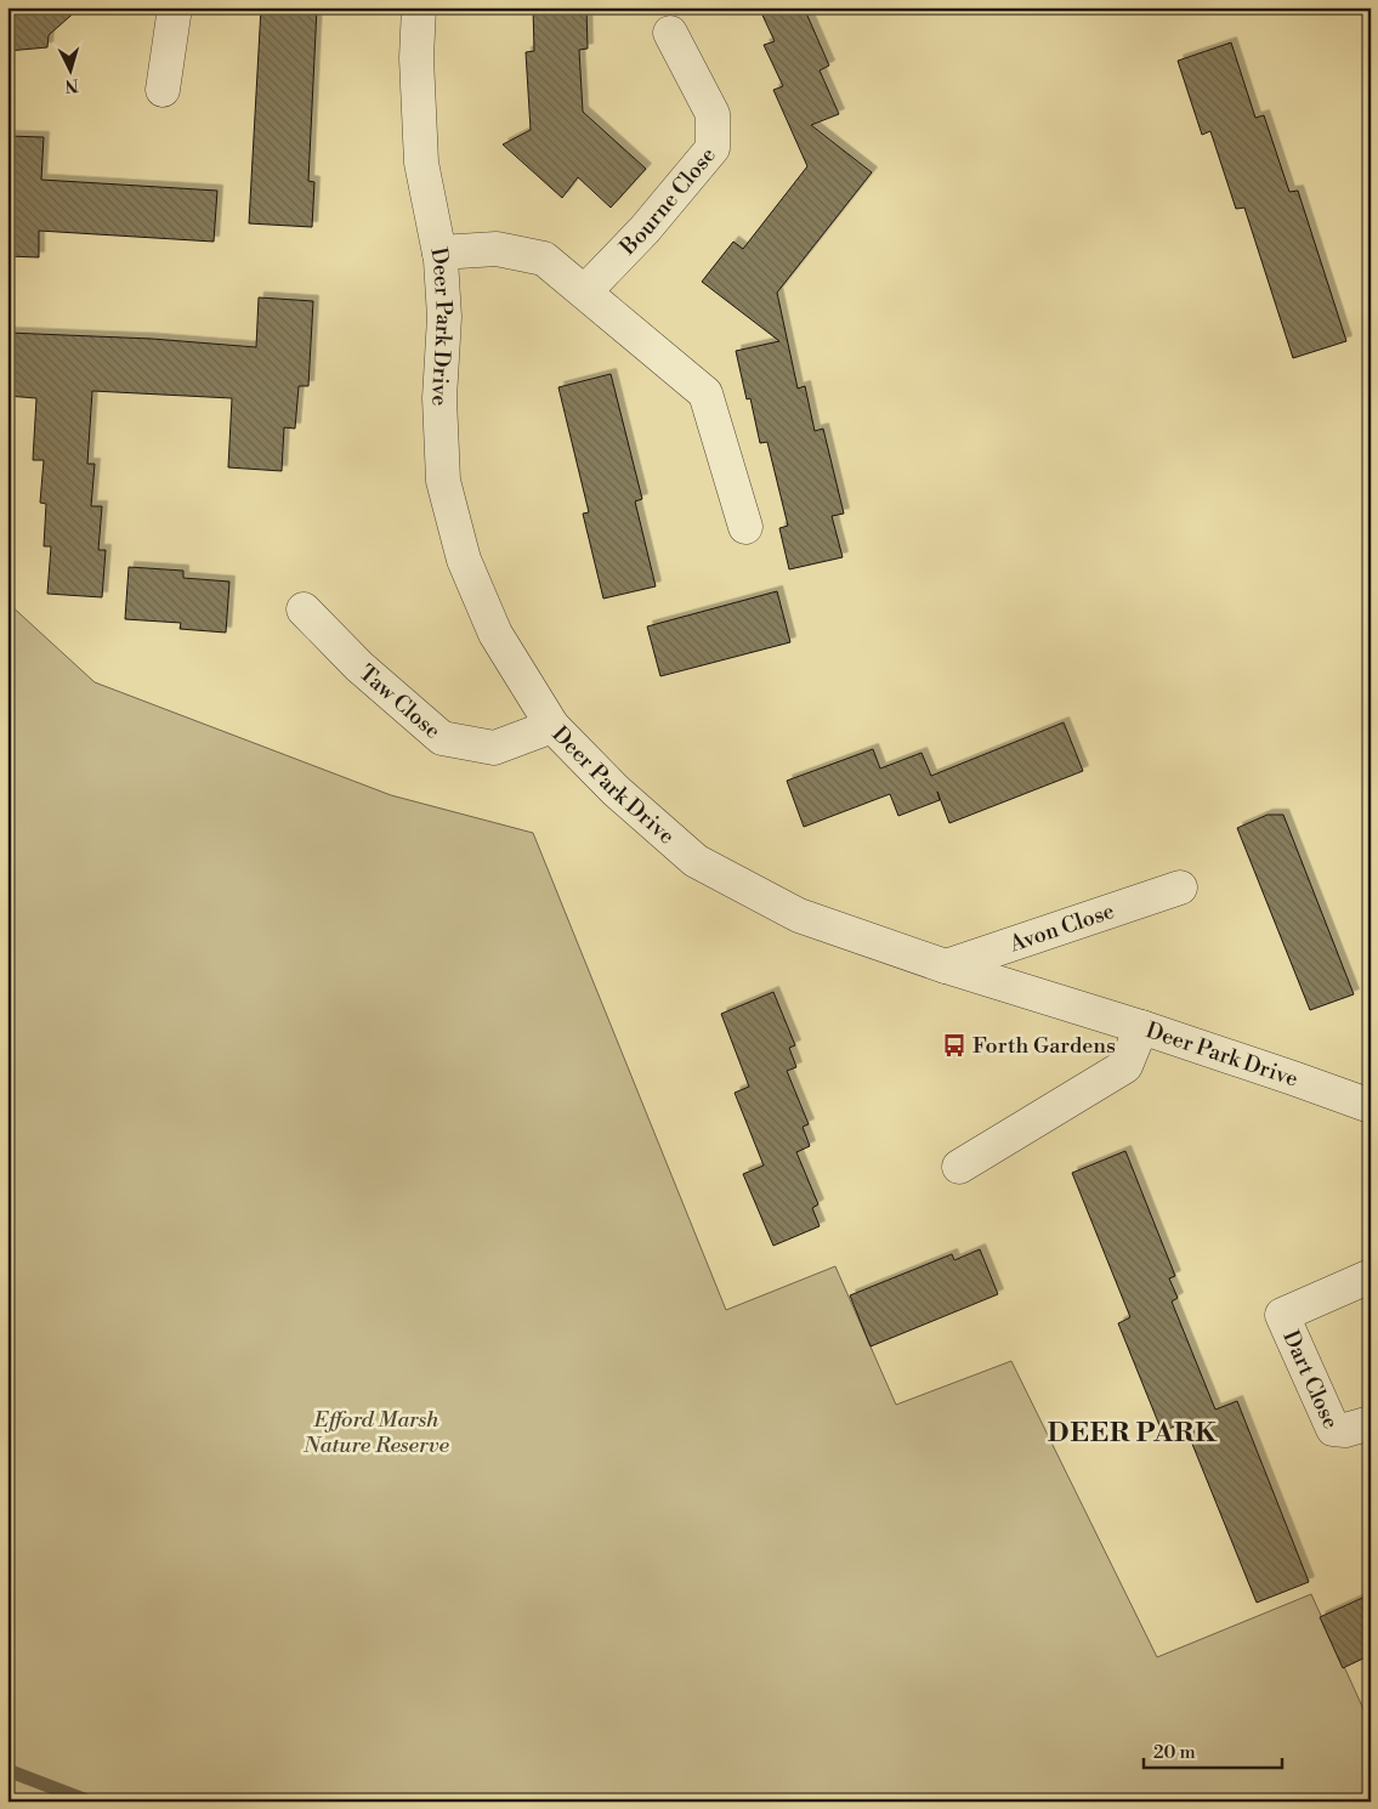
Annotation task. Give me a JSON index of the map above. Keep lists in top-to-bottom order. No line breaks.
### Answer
{"streets":{"street":["Bourne Close","Deer Park Drive","Taw Close","Avon Close","Dart Close"]},"crossings":[["Deer Park Drive","Taw Close"],["Deer Park Drive","Avon Close"]],"districts":["DEER PARK"],"parks":["Efford Marsh Nature Reserve"],"places":{"bus stop":["Forth Gardens"]},"scale_bar":"20 m","north":"bottom"}
